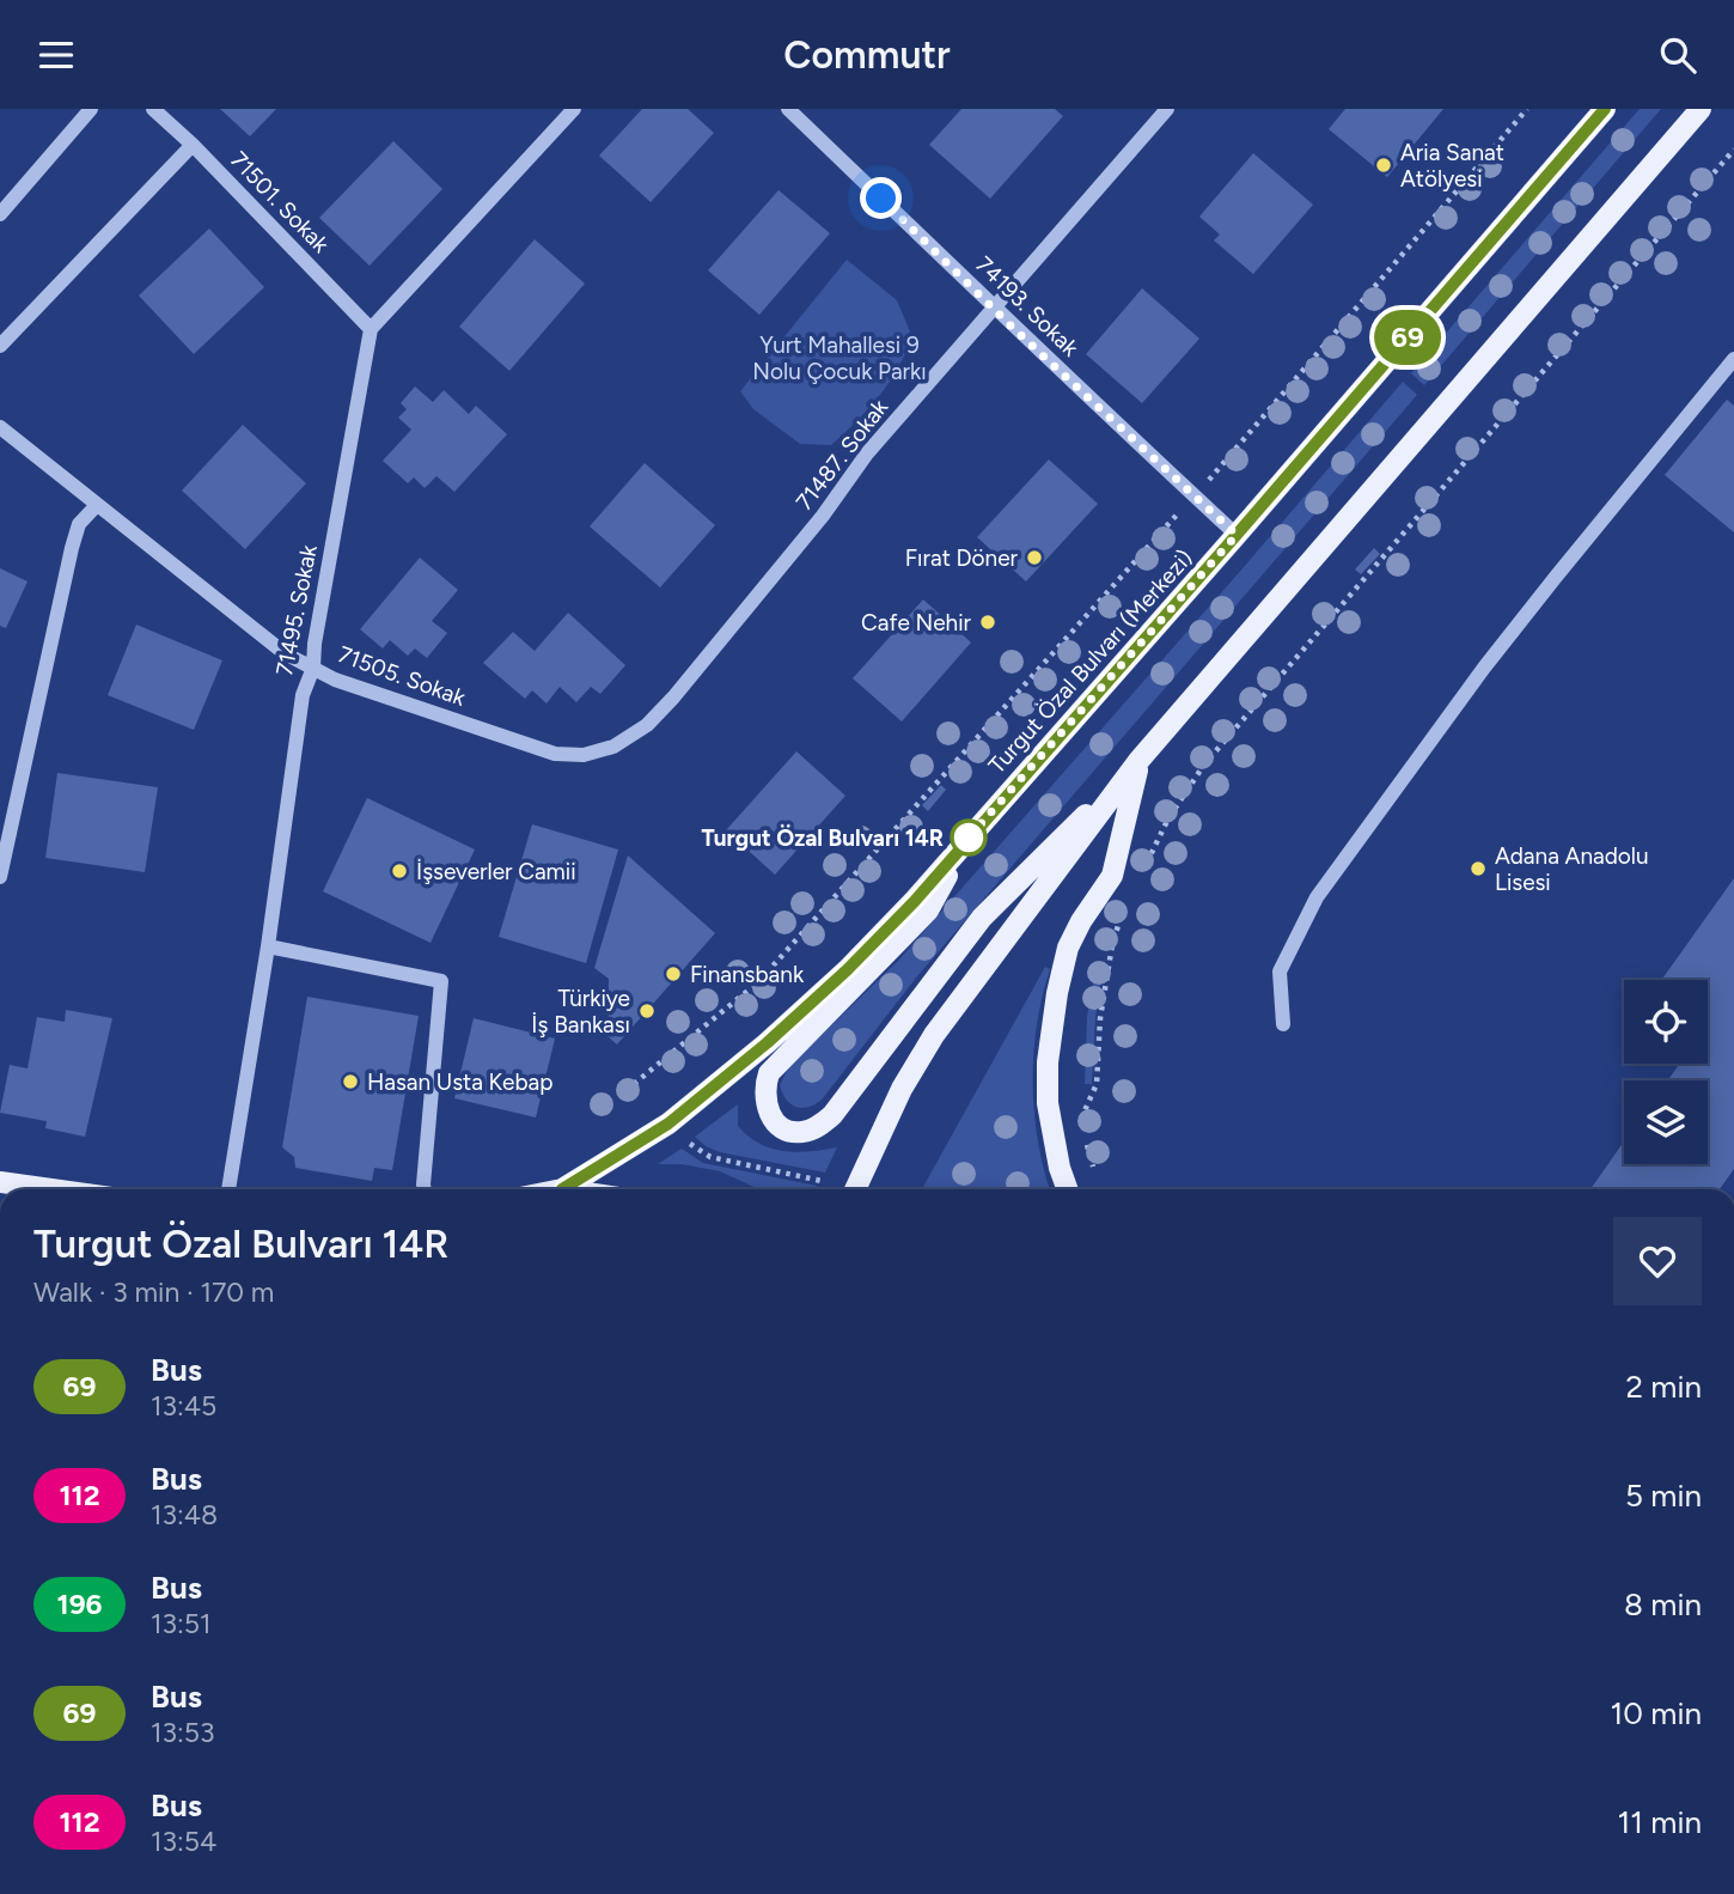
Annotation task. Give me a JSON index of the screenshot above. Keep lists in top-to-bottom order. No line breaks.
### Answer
{"streets":{"main road":["Turgut Özal Bulvarı (Merkezi)"],"street":["71501. Sokak","74193. Sokak","71487. Sokak","71495. Sokak","71505. Sokak"]},"crossings":[["71501. Sokak","71495. Sokak"],["74193. Sokak","71487. Sokak"],["74193. Sokak","Turgut Özal Bulvarı (Merkezi)"],["71487. Sokak","71505. Sokak"],["71495. Sokak","71505. Sokak"]],"parks":["Yurt Mahallesi 9 Nolu Çocuk Parkı"],"places":["Aria Sanat Atölyesi","Fırat Döner","Cafe Nehir","Turgut Özal Bulvarı 14R","Adana Anadolu Lisesi","İşseverler Camii","Finansbank","Türkiye İş Bankası","Hasan Usta Kebap"],"lines":["bus line 69"],"page":{"header":"Commutr","on_map":"69","heading":["Turgut Özal Bulvarı 14R","Walk · 3 min · 170 m"],"list":[{"mark":"69","name":"Bus","note":"13:45","value":"2 min"},{"mark":"112","name":"Bus","note":"13:48","value":"5 min"},{"mark":"196","name":"Bus","note":"13:51","value":"8 min"},{"mark":"69","name":"Bus","note":"13:53","value":"10 min"},{"mark":"112","name":"Bus","note":"13:54","value":"11 min"}]}}
